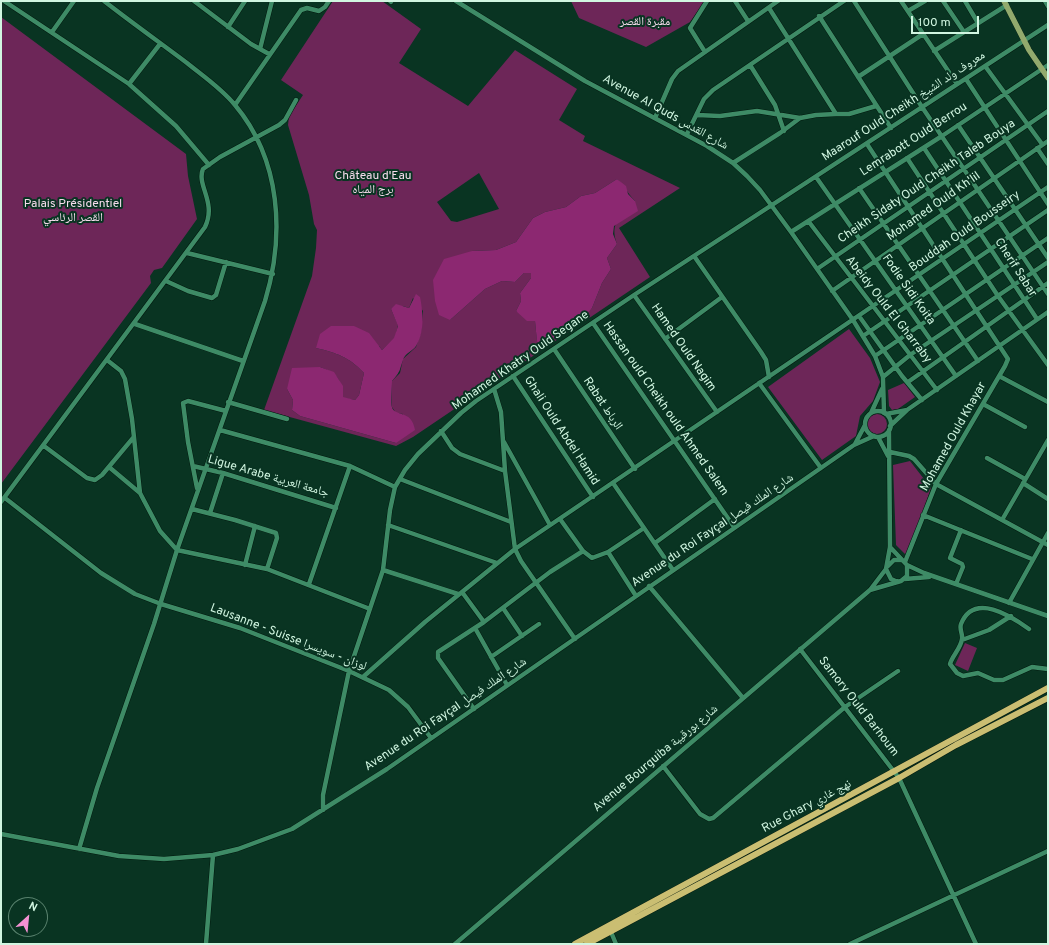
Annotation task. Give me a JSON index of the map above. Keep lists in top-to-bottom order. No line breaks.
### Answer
{"streets":{"highway":["Rue Ghary نهج غاري"],"street":["Maarouf Ould Cheikh معروف ولد الشيخ","Avenue Al Quds شارع القدس","Lemrabott Ould Berrou","Cheikh Sidaty Ould Cheikh Taleb Bouya","Mohamed Ould Kh'lil","Bouddah Ould Bousseiry","Cherif Sabar","Fodie Sidi Koita","Abeidy Ould El Gharraby","Hamed Ould Nagim","Mohamed Khatry Ould Segane","Rabat الرباط","Hassan ould Cheikh ould Ahmed Salem","Ghali Ould Abdel Hamid","Mohamed Ould Khayar","Ligue Arabe جامعة العربية","Avenue du Roi Fayçal شارع الملك فيصل","Lausanne - Suisse لوزان - سويسرا","Samory Ould Barhoum","Avenue Bourguiba شارع بورقيبة"]},"crossings":[["Maarouf Ould Cheikh معروف ولد الشيخ","Avenue Al Quds شارع القدس"],["Maarouf Ould Cheikh معروف ولد الشيخ","Fodie Sidi Koita"],["Maarouf Ould Cheikh معروف ولد الشيخ","Mohamed Khatry Ould Segane"],["Avenue Al Quds شارع القدس","Lemrabott Ould Berrou"],["Avenue Al Quds شارع القدس","Cheikh Sidaty Ould Cheikh Taleb Bouya"],["Avenue Al Quds شارع القدس","Mohamed Ould Kh'lil"],["Avenue Al Quds شارع القدس","Bouddah Ould Bousseiry"],["Avenue Al Quds شارع القدس","Mohamed Khatry Ould Segane"],["Avenue Al Quds شارع القدس","Avenue du Roi Fayçal شارع الملك فيصل"],["Lemrabott Ould Berrou","Cherif Sabar"],["Lemrabott Ould Berrou","Fodie Sidi Koita"],["Lemrabott Ould Berrou","Abeidy Ould El Gharraby"],["Cheikh Sidaty Ould Cheikh Taleb Bouya","Cherif Sabar"],["Cheikh Sidaty Ould Cheikh Taleb Bouya","Fodie Sidi Koita"],["Cheikh Sidaty Ould Cheikh Taleb Bouya","Abeidy Ould El Gharraby"],["Mohamed Ould Kh'lil","Cherif Sabar"],["Mohamed Ould Kh'lil","Fodie Sidi Koita"],["Mohamed Ould Kh'lil","Abeidy Ould El Gharraby"],["Bouddah Ould Bousseiry","Cherif Sabar"],["Bouddah Ould Bousseiry","Fodie Sidi Koita"],["Bouddah Ould Bousseiry","Abeidy Ould El Gharraby"],["Bouddah Ould Bousseiry","Hamed Ould Nagim"],["Bouddah Ould Bousseiry","Rabat الرباط"],["Bouddah Ould Bousseiry","Hassan ould Cheikh ould Ahmed Salem"],["Bouddah Ould Bousseiry","Ghali Ould Abdel Hamid"],["Bouddah Ould Bousseiry","Lausanne - Suisse لوزان - سويسرا"],["Hamed Ould Nagim","Mohamed Khatry Ould Segane"],["Mohamed Khatry Ould Segane","Rabat الرباط"],["Mohamed Khatry Ould Segane","Hassan ould Cheikh ould Ahmed Salem"],["Mohamed Khatry Ould Segane","Ghali Ould Abdel Hamid"],["Mohamed Khatry Ould Segane","Avenue du Roi Fayçal شارع الملك فيصل"],["Mohamed Khatry Ould Segane","Lausanne - Suisse لوزان - سويسرا"],["Hassan ould Cheikh ould Ahmed Salem","Avenue du Roi Fayçal شارع الملك فيصل"],["Mohamed Ould Khayar","Avenue Bourguiba شارع بورقيبة"],["Avenue du Roi Fayçal شارع الملك فيصل","Lausanne - Suisse لوزان - سويسرا"],["Samory Ould Barhoum","Avenue Bourguiba شارع بورقيبة"],["Samory Ould Barhoum","Rue Ghary نهج غاري"]],"parks":["مقبرة القصر","Château d'Eau برج المياه","Palais Présidentiel القصر الرئاسي"],"scale_bar":"100 m","north":"top right"}
